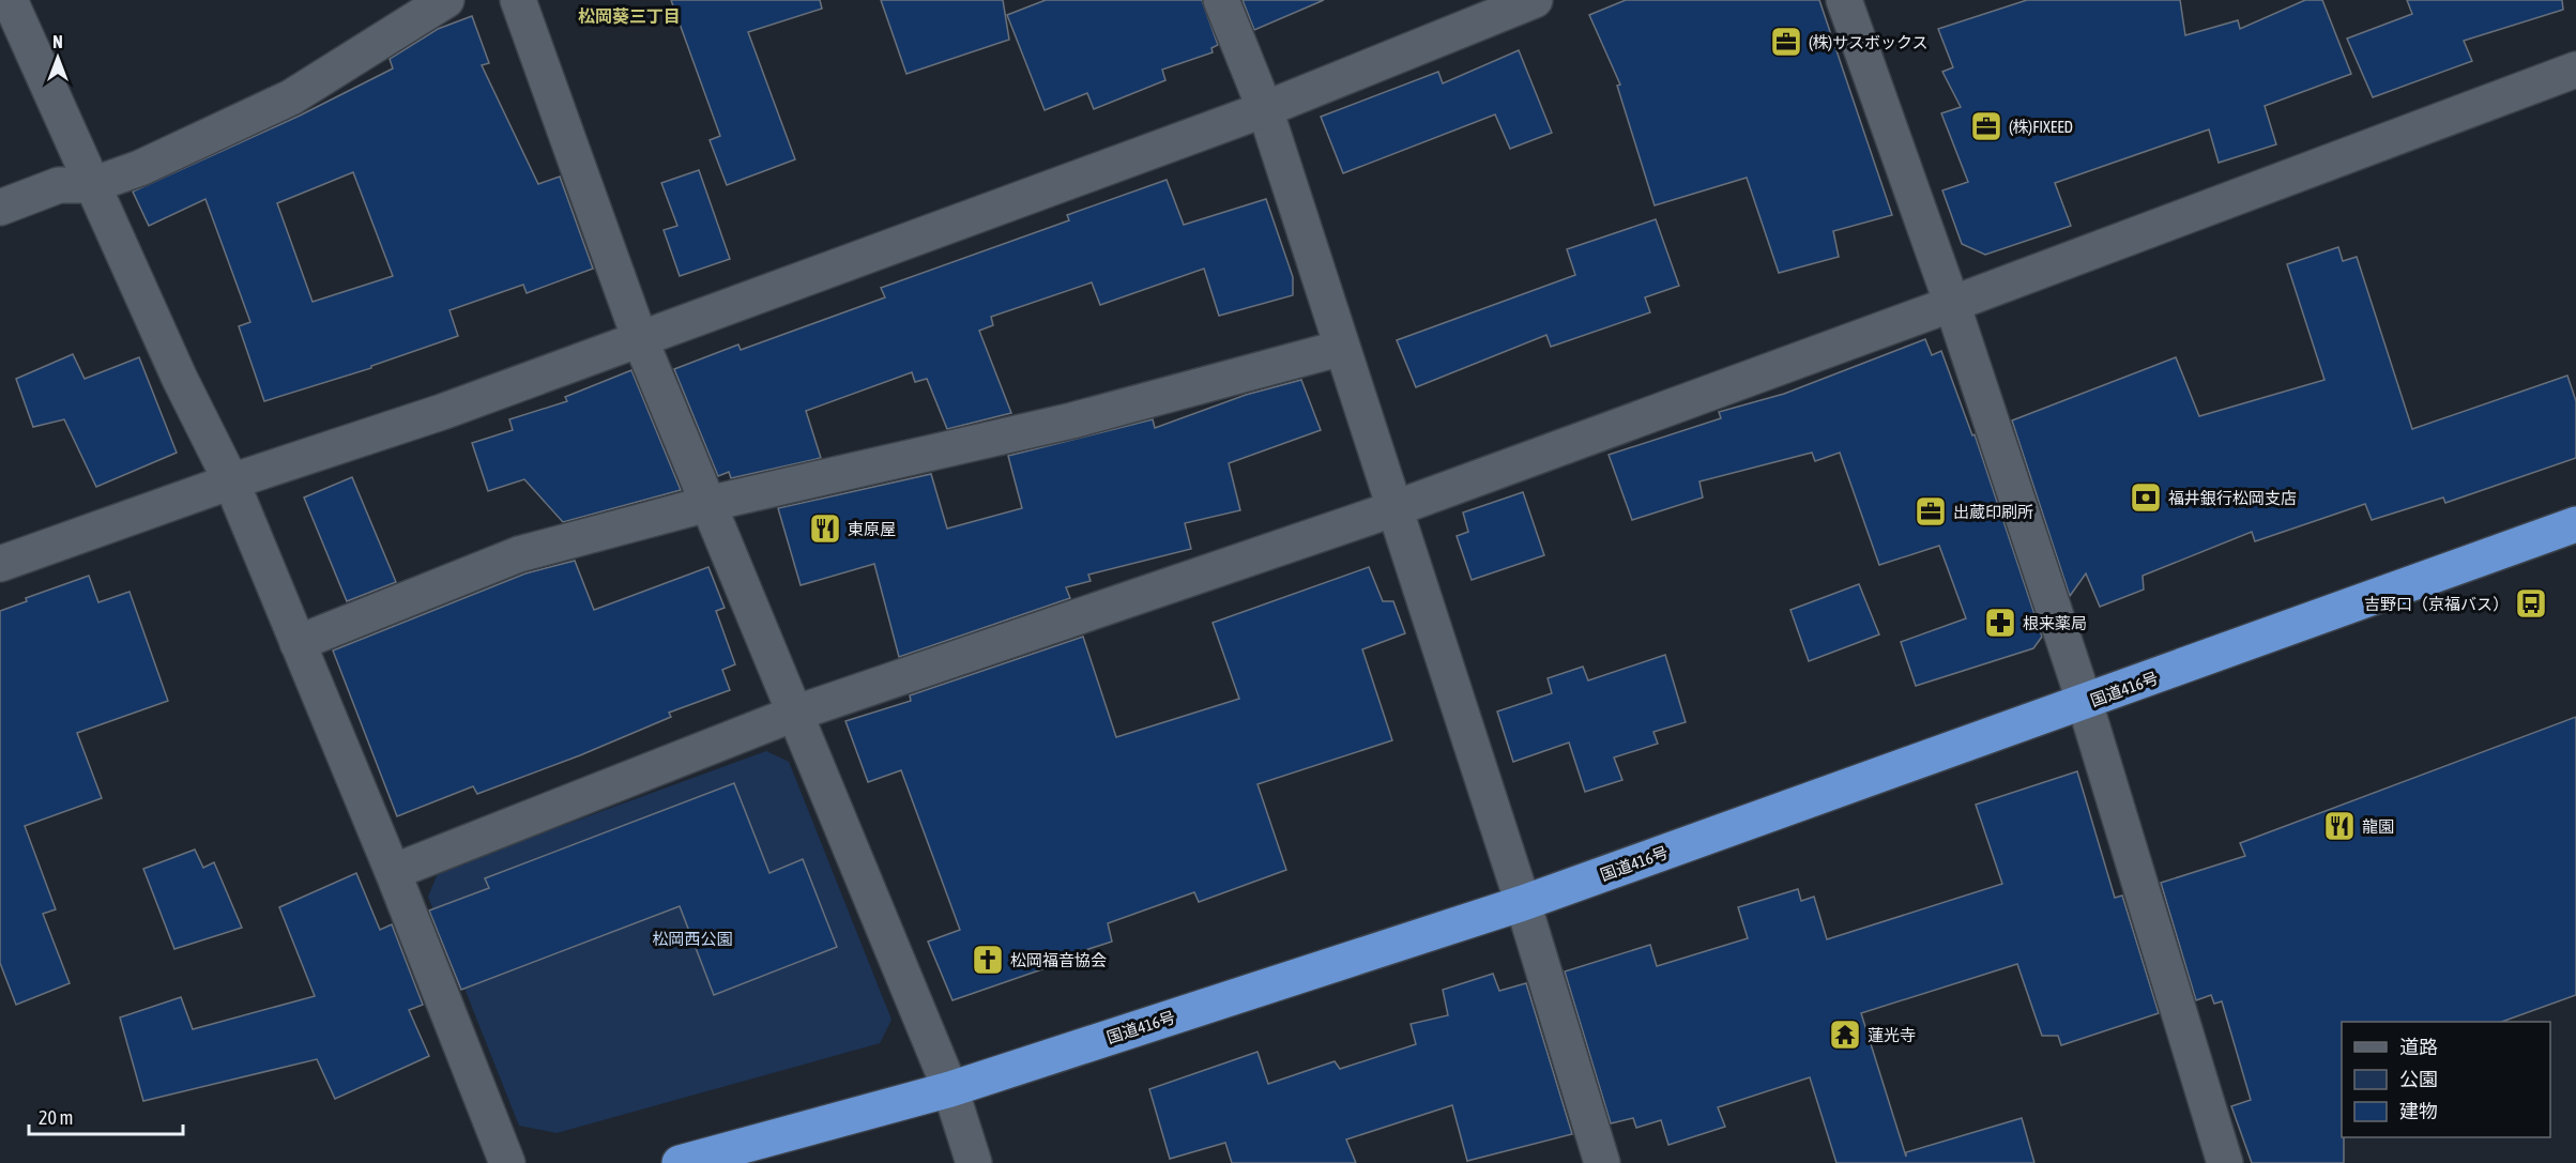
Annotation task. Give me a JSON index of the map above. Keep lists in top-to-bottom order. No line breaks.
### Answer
{"streets":{"highway":["国道416号"]},"districts":["松岡葵三丁目"],"parks":["松岡西公園"],"places":{"office":["(株)サスボックス","(株)FIXEED","出蔵印刷所"],"bank":["福井銀行松岡支店"],"restaurant":["東原屋","龍園"],"bus stop":["吉野口（京福バス）"],"pharmacy":["根来薬局"],"church":["松岡福音協会"],"temple":["蓮光寺"]},"legend":["道路","公園","建物"],"scale_bar":"20 m","north":"top"}
